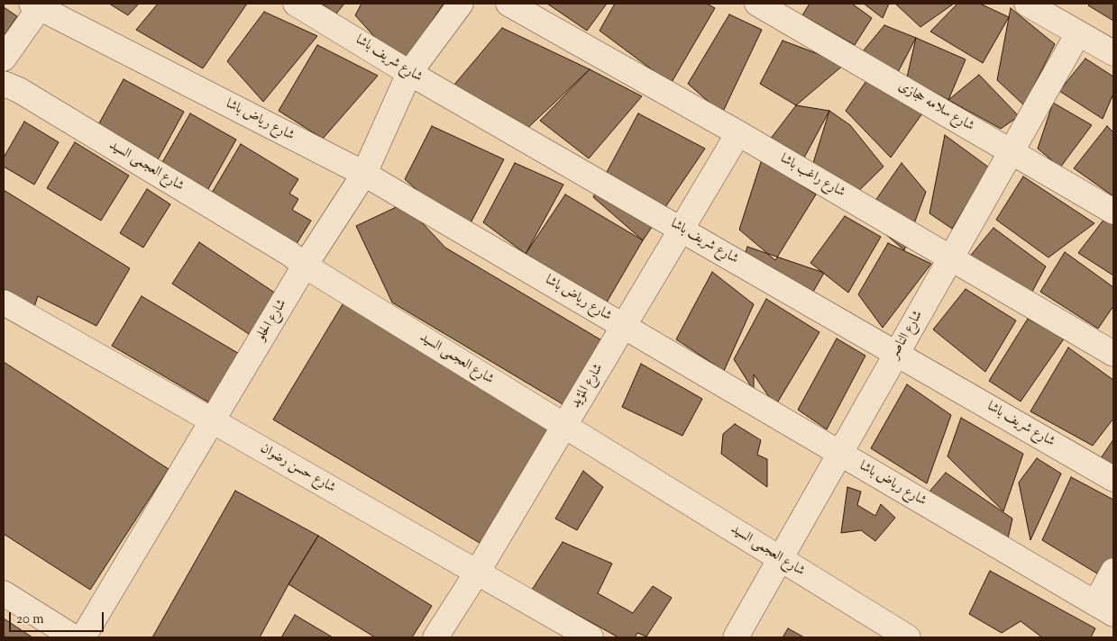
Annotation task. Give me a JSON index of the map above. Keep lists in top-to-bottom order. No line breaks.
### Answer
{"streets":{"street":["شارع شريف باشا","شارع سلامه حجازى","شارع رياض باشا","شارع العجمى السيد","شارع راغب باشا","شارع الحلو","شارع الناصر","شارع المؤيد","شارع حسن رضوان"]},"crossings":[["شارع شريف باشا","شارع الحلو"],["شارع شريف باشا","شارع الناصر"],["شارع شريف باشا","شارع المؤيد"],["شارع سلامه حجازى","شارع الناصر"],["شارع رياض باشا","شارع الحلو"],["شارع رياض باشا","شارع الناصر"],["شارع رياض باشا","شارع المؤيد"],["شارع العجمى السيد","شارع الحلو"],["شارع العجمى السيد","شارع الناصر"],["شارع العجمى السيد","شارع المؤيد"],["شارع راغب باشا","شارع الناصر"],["شارع راغب باشا","شارع المؤيد"],["شارع الحلو","شارع حسن رضوان"],["شارع المؤيد","شارع حسن رضوان"]],"scale_bar":"20 m"}
